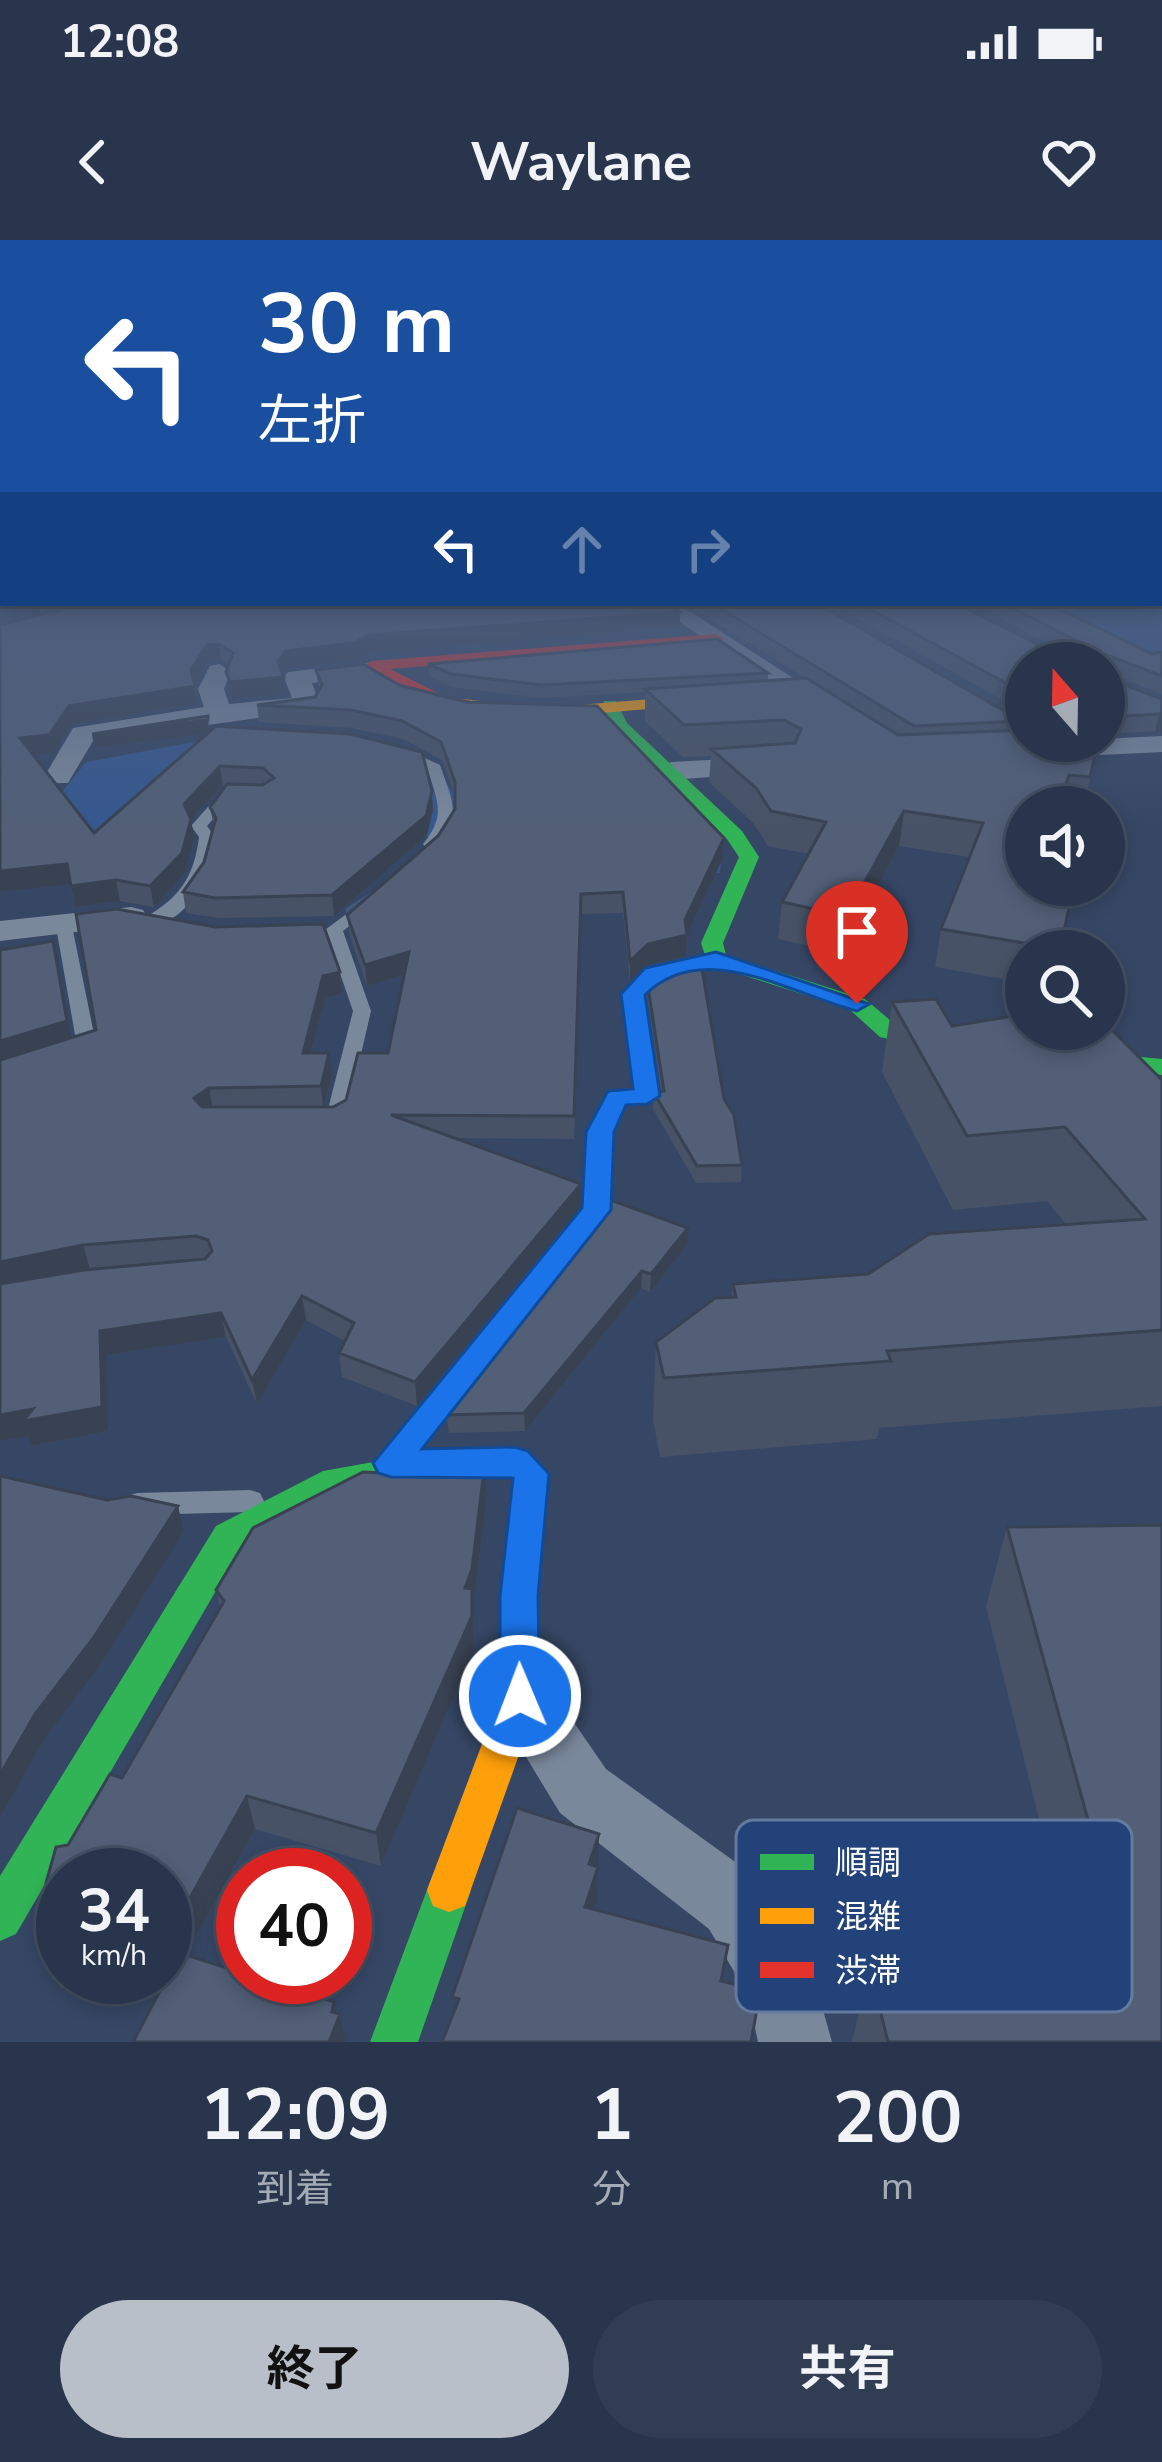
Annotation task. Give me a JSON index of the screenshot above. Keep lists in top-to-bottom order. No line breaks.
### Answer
{"legend":["順調","混雑","渋滞"],"north":"top","page":{"status":"12:08","header":"Waylane","turn":["30 m","左折"],"speed":"34 km/h","limit":"40","eta":["12:09","到着","1","分","200","m"],"buttons":["終了","共有"]}}
